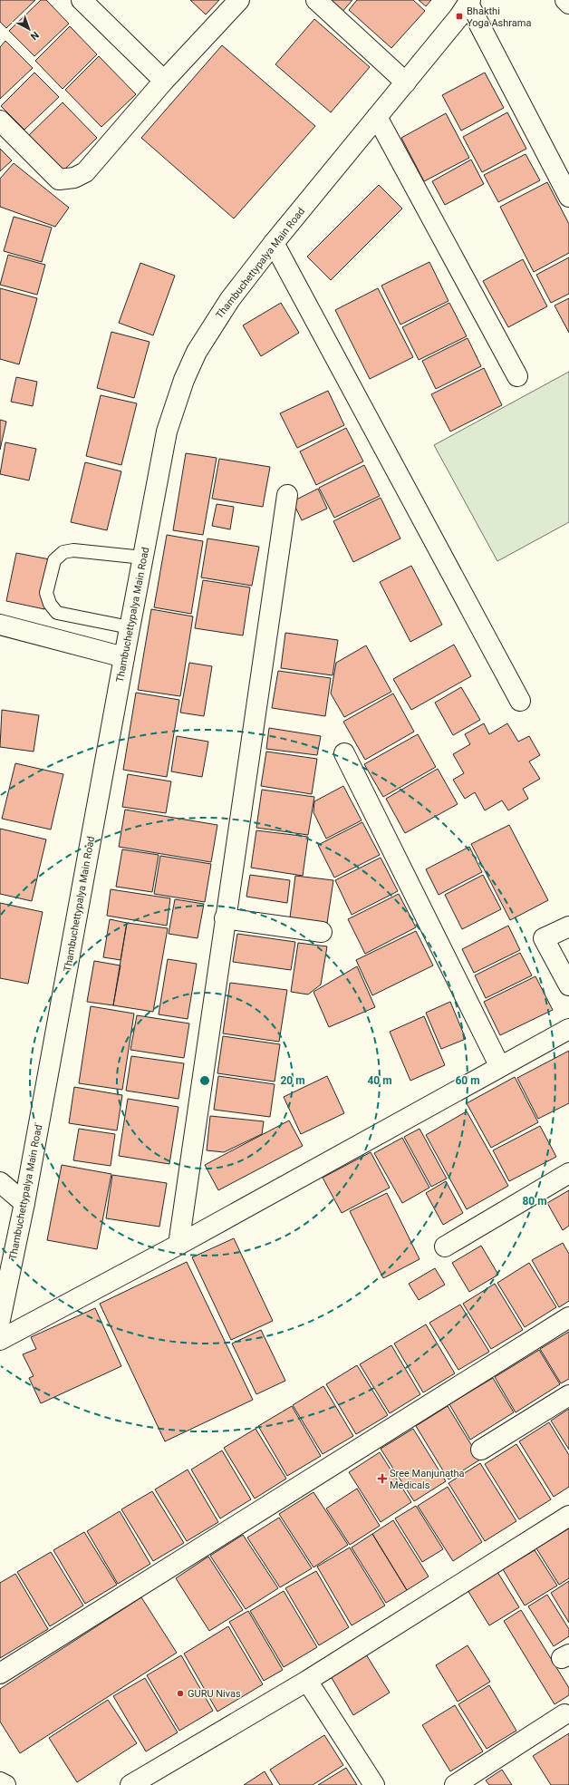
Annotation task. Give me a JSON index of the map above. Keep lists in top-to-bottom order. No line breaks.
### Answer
{"streets":{"street":["Thambuchettypalya Main Road"]},"places":{"transit":["Bhakthi Yoga Ashrama"],"health":["Sree Manjunatha Medicals"],"other":["GURU Nivas"]},"north":"bottom right","rings":["20 m","40 m","60 m","80 m"]}
